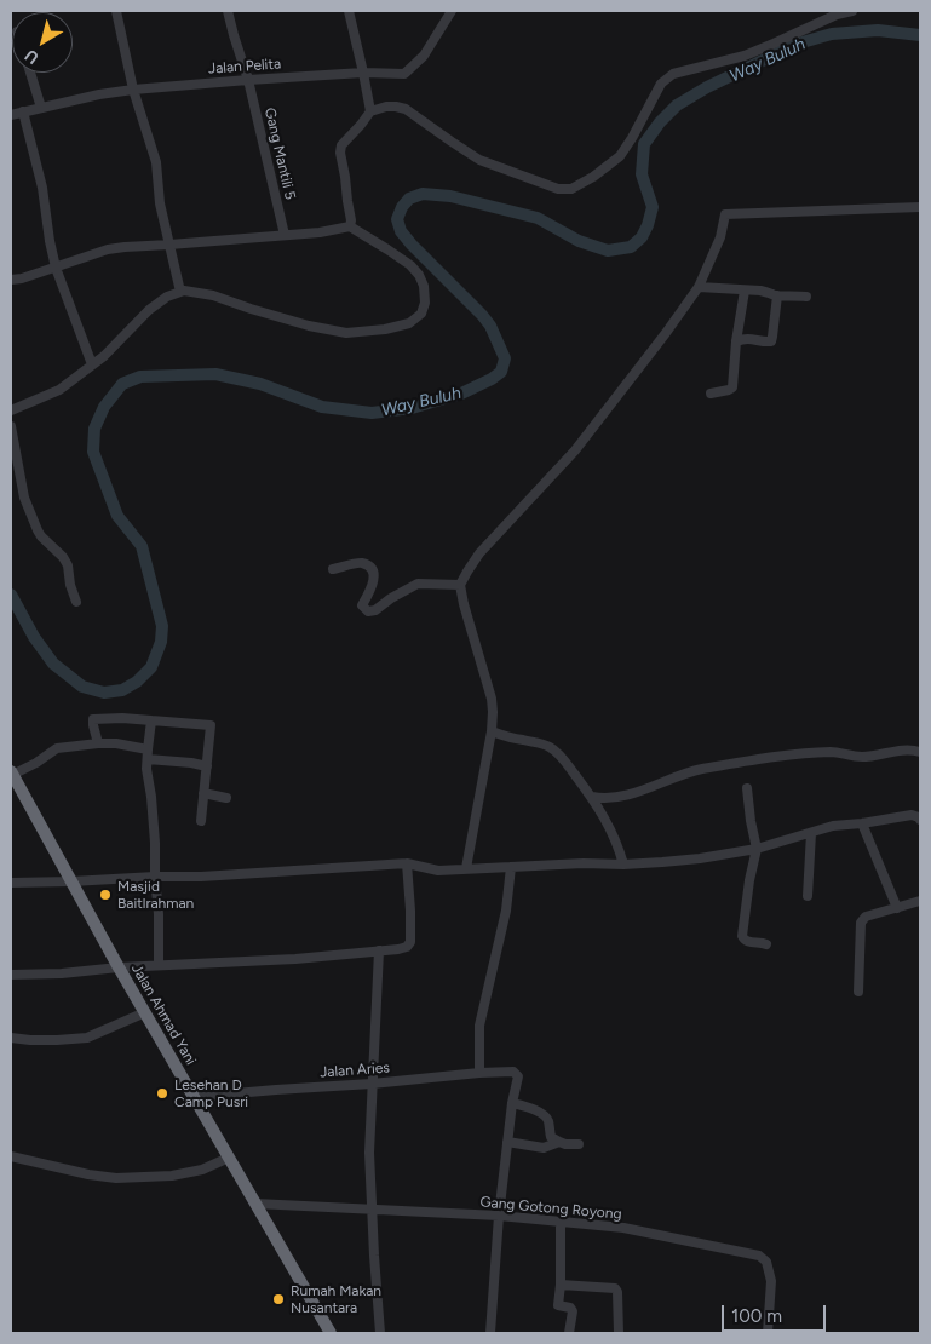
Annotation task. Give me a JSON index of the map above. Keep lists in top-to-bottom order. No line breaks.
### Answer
{"streets":{"highway":["Jalan Ahmad Yani"],"street":["Jalan Pelita","Gang Mantili 5","Jalan Aries","Gang Gotong Royong"]},"crossings":[["Jalan Pelita","Gang Mantili 5"],["Jalan Ahmad Yani","Jalan Aries"],["Jalan Ahmad Yani","Gang Gotong Royong"]],"water":["Way Buluh"],"places":["Masjid Baitlrahman","Lesehan D Camp Pusri","Rumah Makan Nusantara"],"scale_bar":"100 m","north":"bottom left"}
